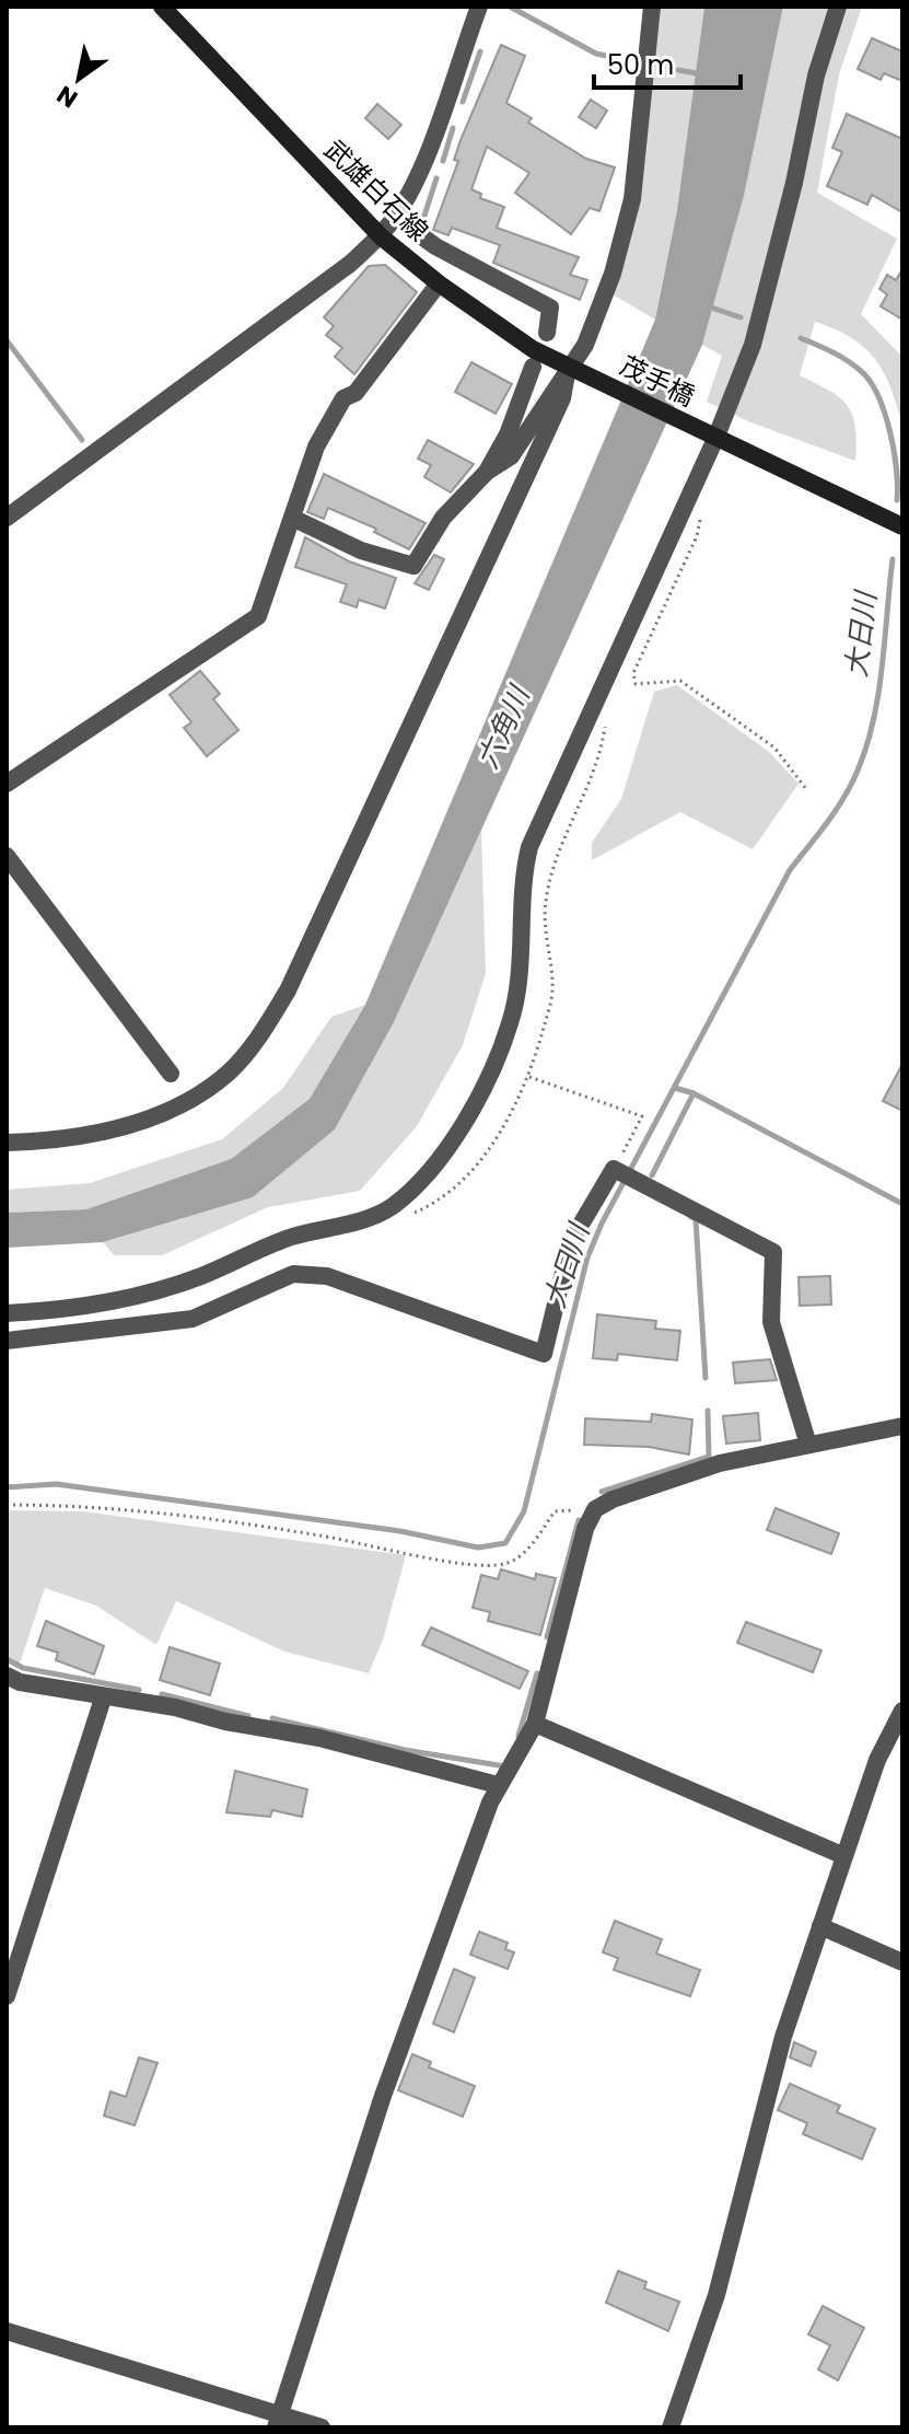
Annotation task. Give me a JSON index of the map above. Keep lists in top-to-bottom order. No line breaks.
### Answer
{"streets":{"main road":["武雄白石線","茂手橋"]},"crossings":[["武雄白石線","茂手橋"]],"water":["大日川","六角川"],"scale_bar":"50 m","north":"bottom left"}
